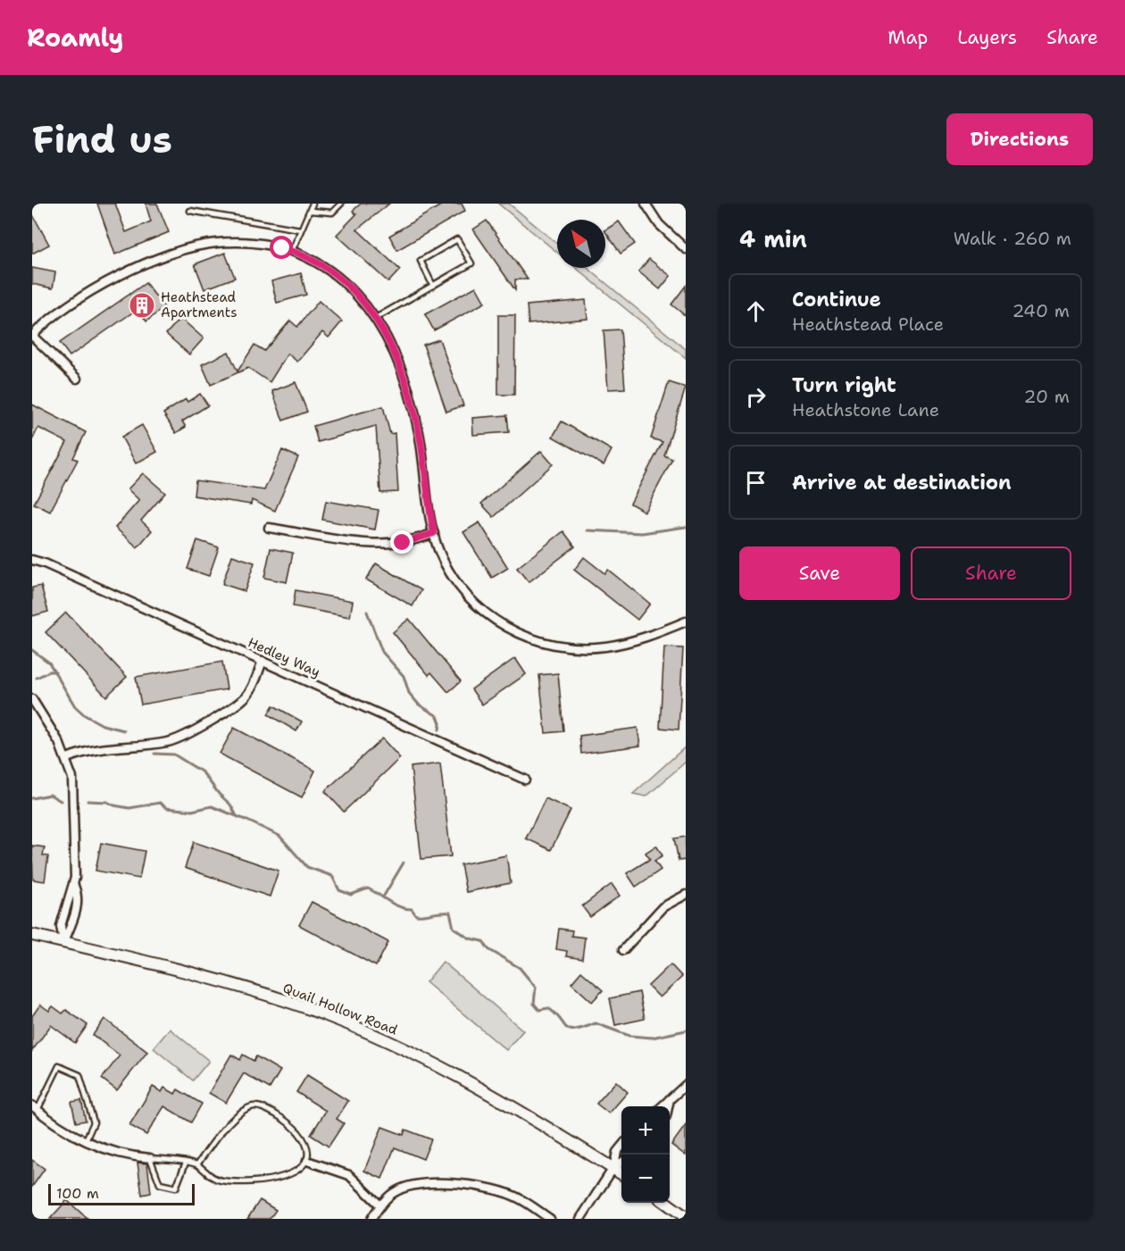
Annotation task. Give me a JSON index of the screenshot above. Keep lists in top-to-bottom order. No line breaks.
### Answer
{"streets":{"main road":["Quail Hollow Road"],"street":["Hedley Way"]},"places":{"building":["Heathstead Apartments"]},"scale_bar":"100 m","north":"top left","page":{"header":"Roamly","nav":["Map","Layers","Share"],"buttons":["Directions",["Save","Share"]],"title":"Find us","heading":["4 min","Walk · 260 m"],"list":[["Continue","Heathstead Place","240 m"],["Turn right","Heathstone Lane","20 m"],"Arrive at destination"],"map_buttons":["+","−"],"scale":"100 m"}}
